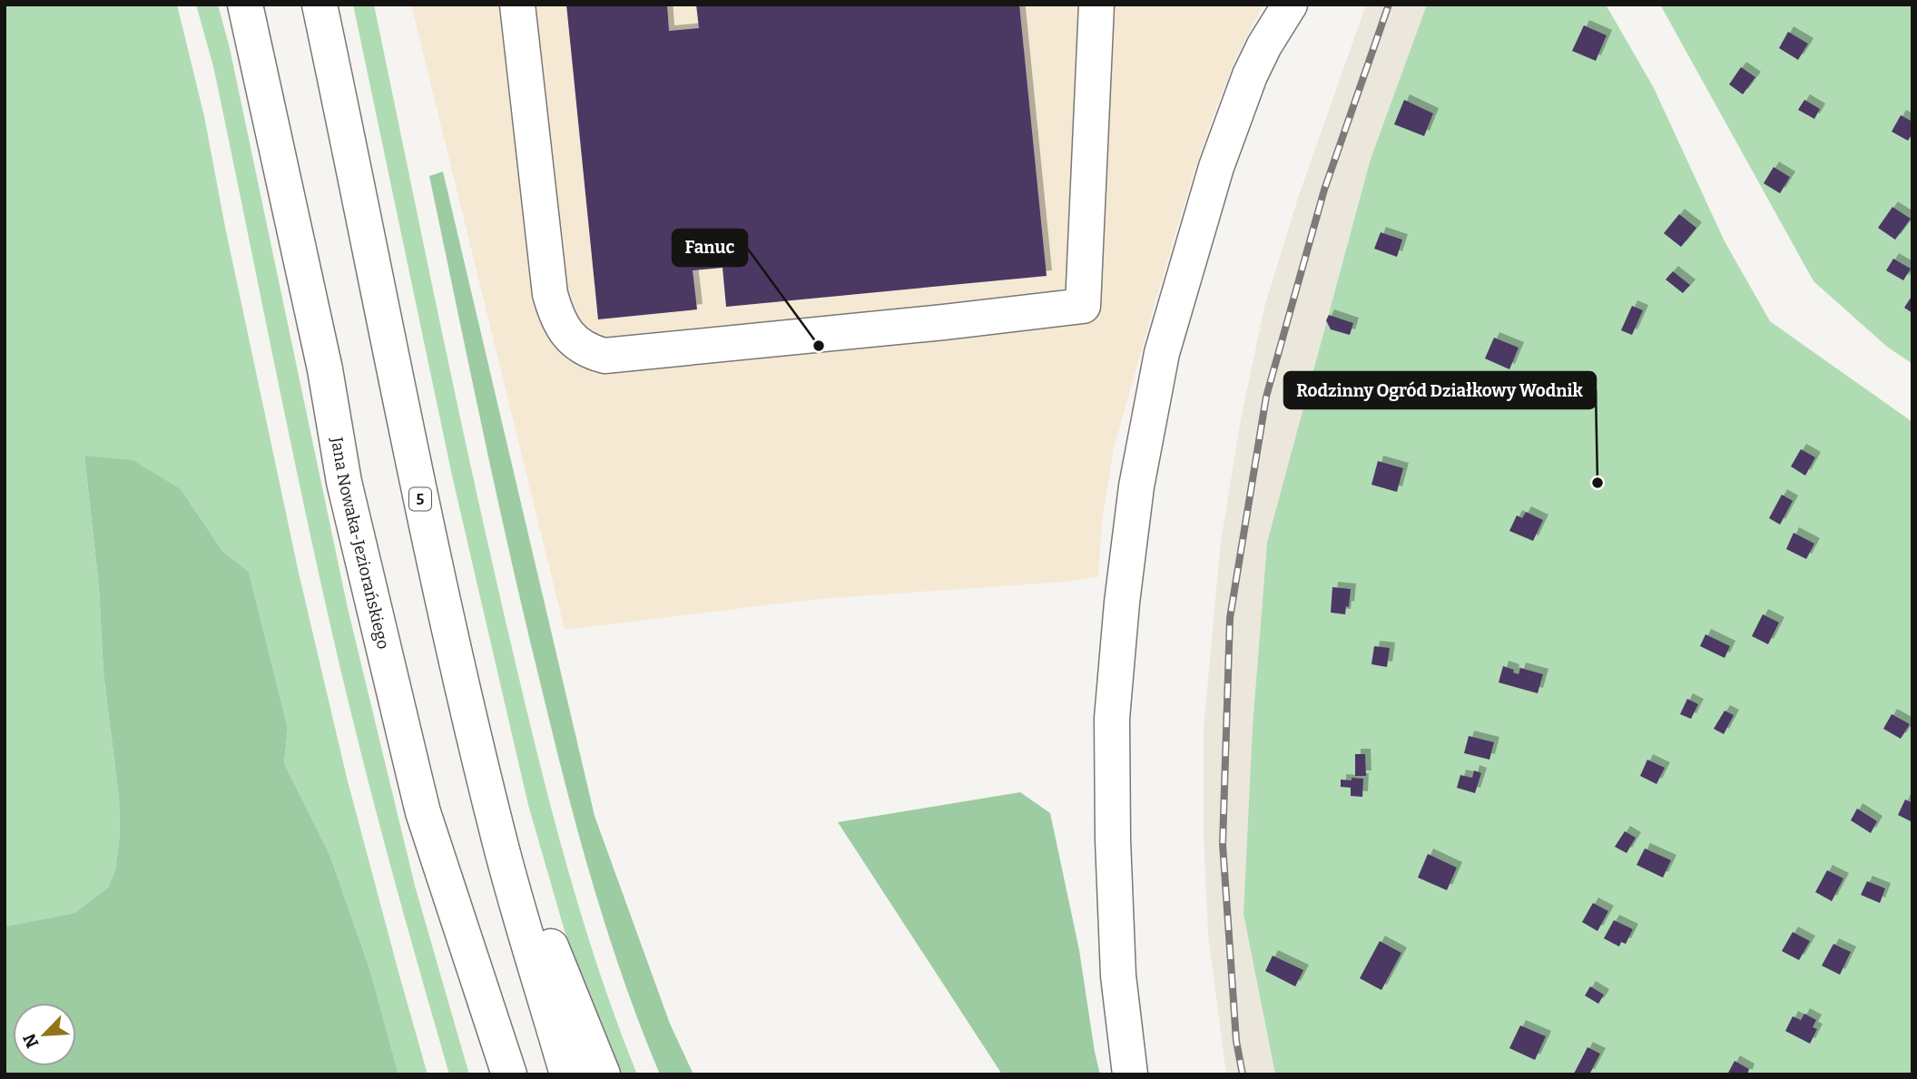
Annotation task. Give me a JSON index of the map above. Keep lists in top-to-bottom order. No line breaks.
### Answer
{"streets":{"main road":["5","Jana Nowaka-Jeziorańskiego"]},"places":["Fanuc","Rodzinny Ogród Działkowy Wodnik"],"north":"bottom left"}
